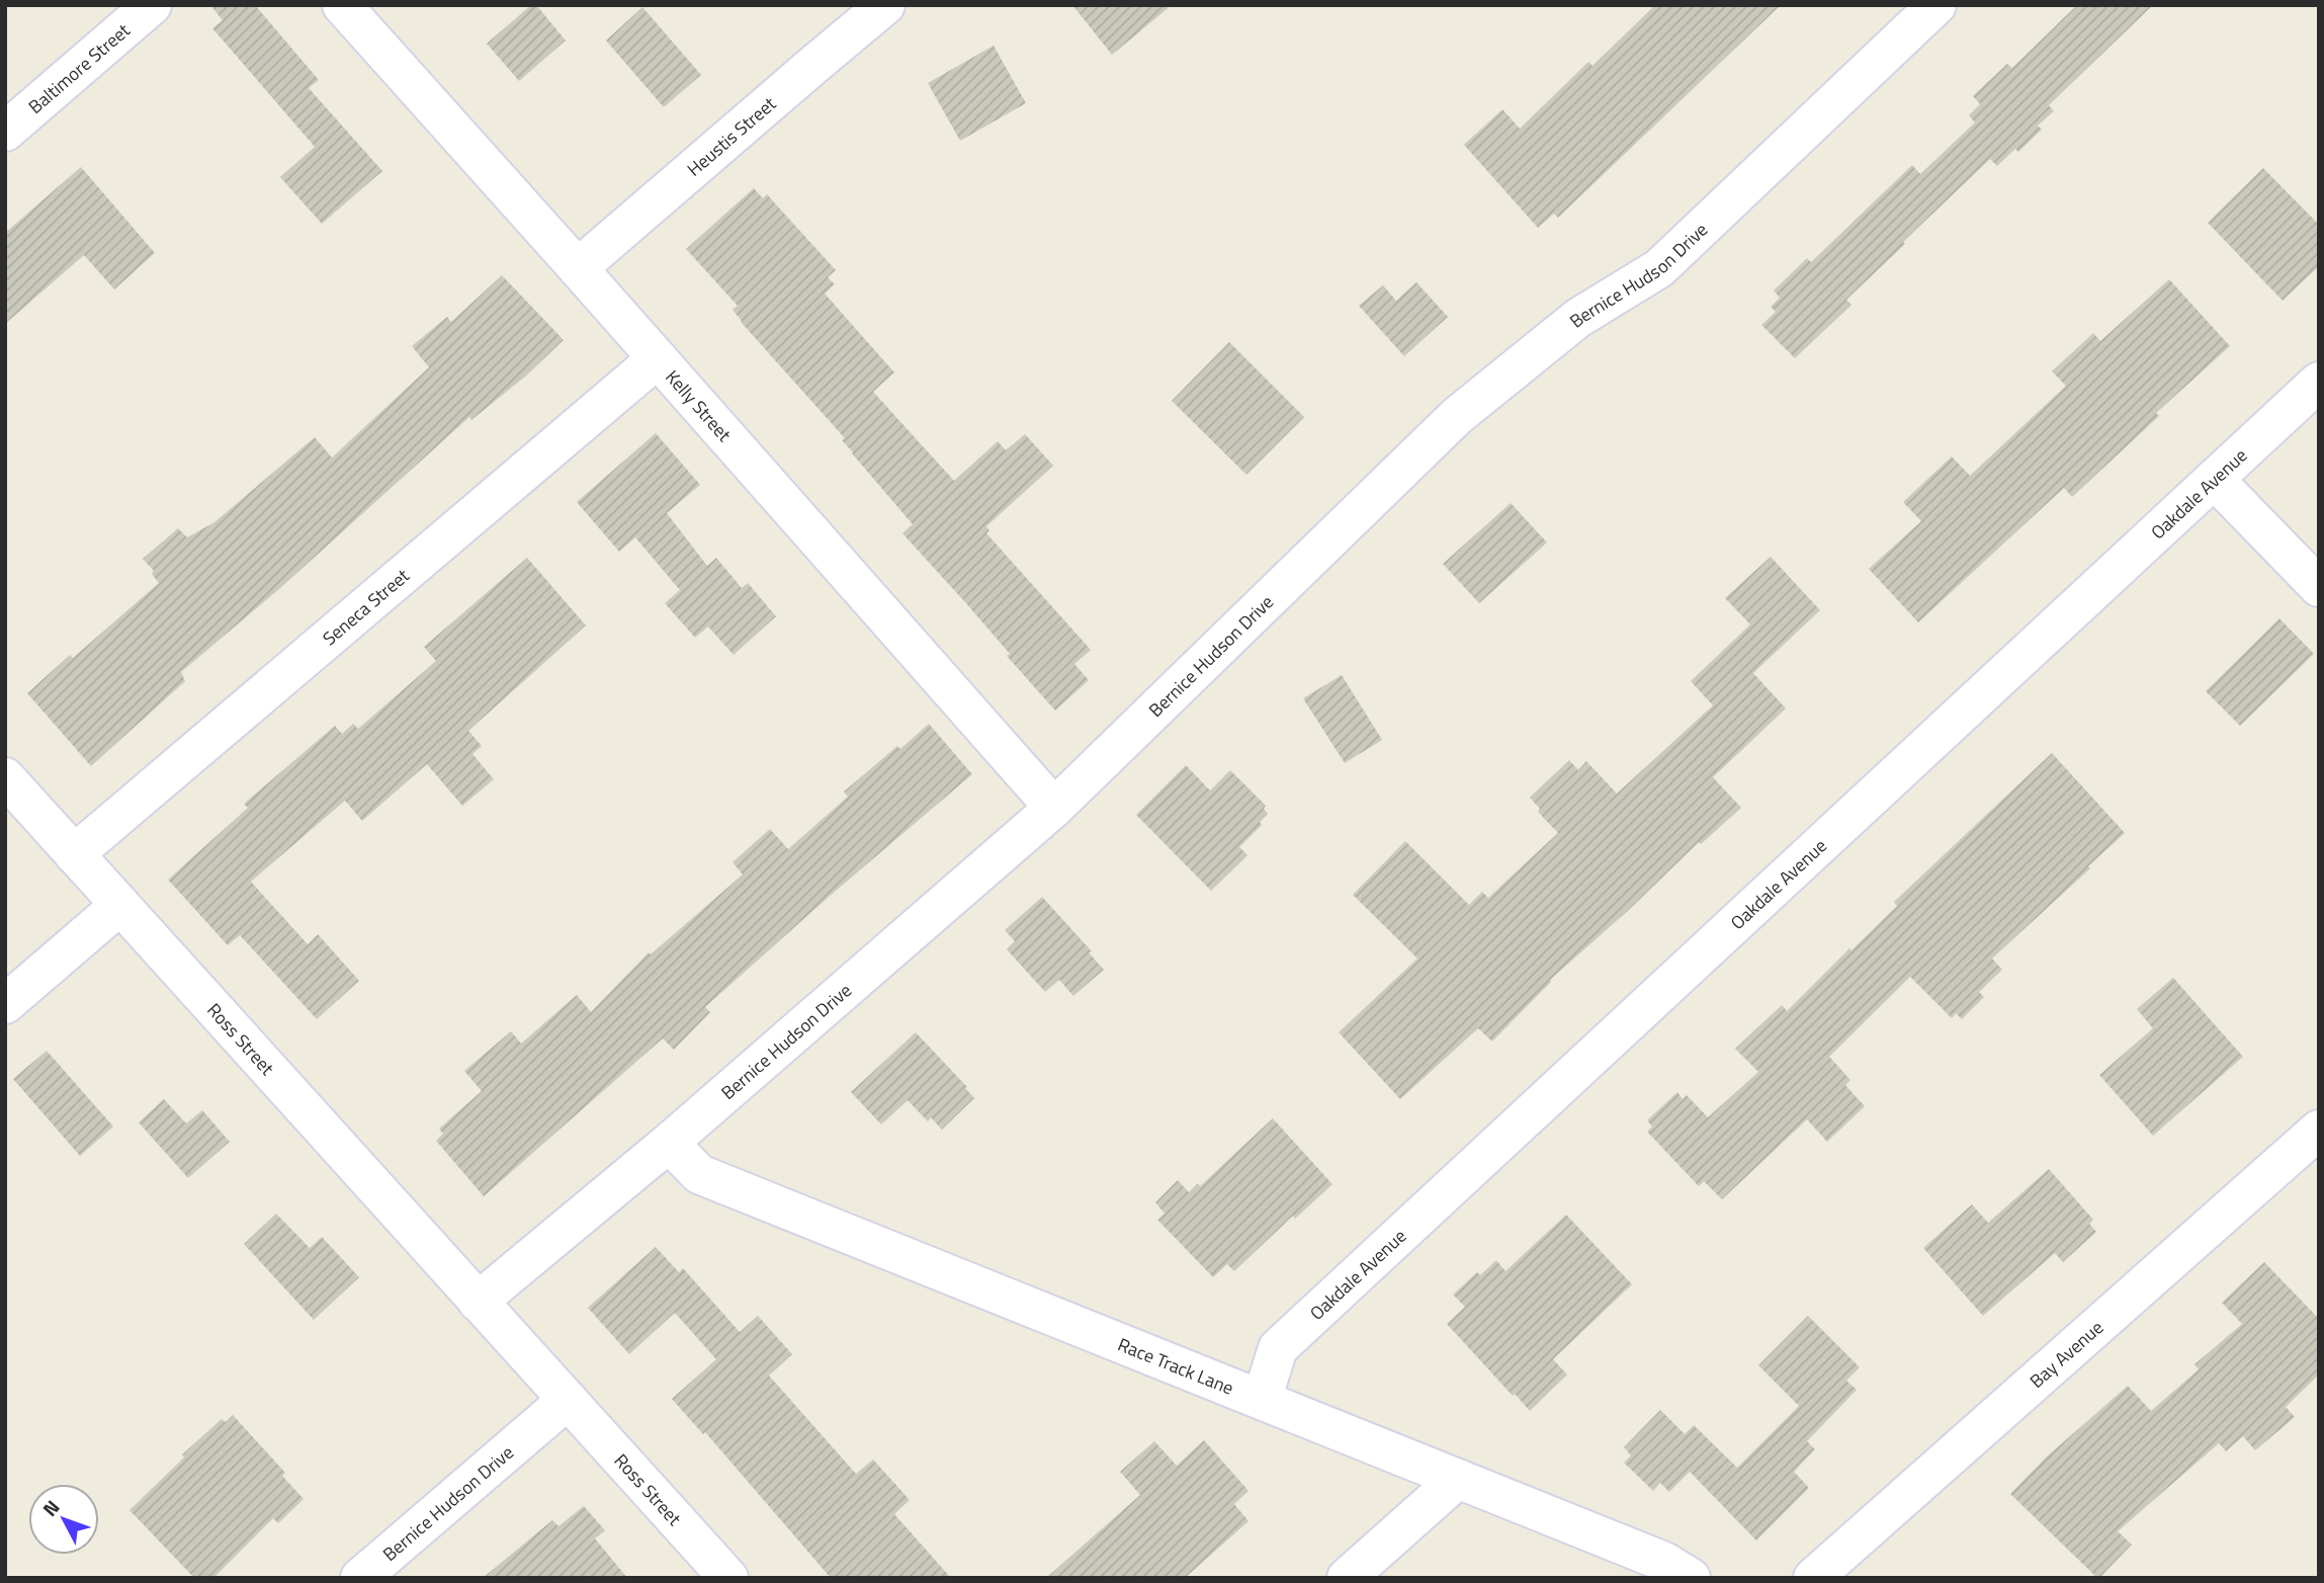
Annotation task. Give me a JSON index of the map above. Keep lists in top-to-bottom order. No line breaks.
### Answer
{"streets":{"street":["Baltimore Street","Heustis Street","Bernice Hudson Drive","Kelly Street","Oakdale Avenue","Seneca Street","Ross Street","Bay Avenue","Race Track Lane"]},"crossings":[["Heustis Street","Kelly Street"],["Bernice Hudson Drive","Kelly Street"],["Bernice Hudson Drive","Ross Street"],["Bernice Hudson Drive","Race Track Lane"],["Kelly Street","Seneca Street"],["Oakdale Avenue","Race Track Lane"],["Seneca Street","Ross Street"]],"north":"top left"}
